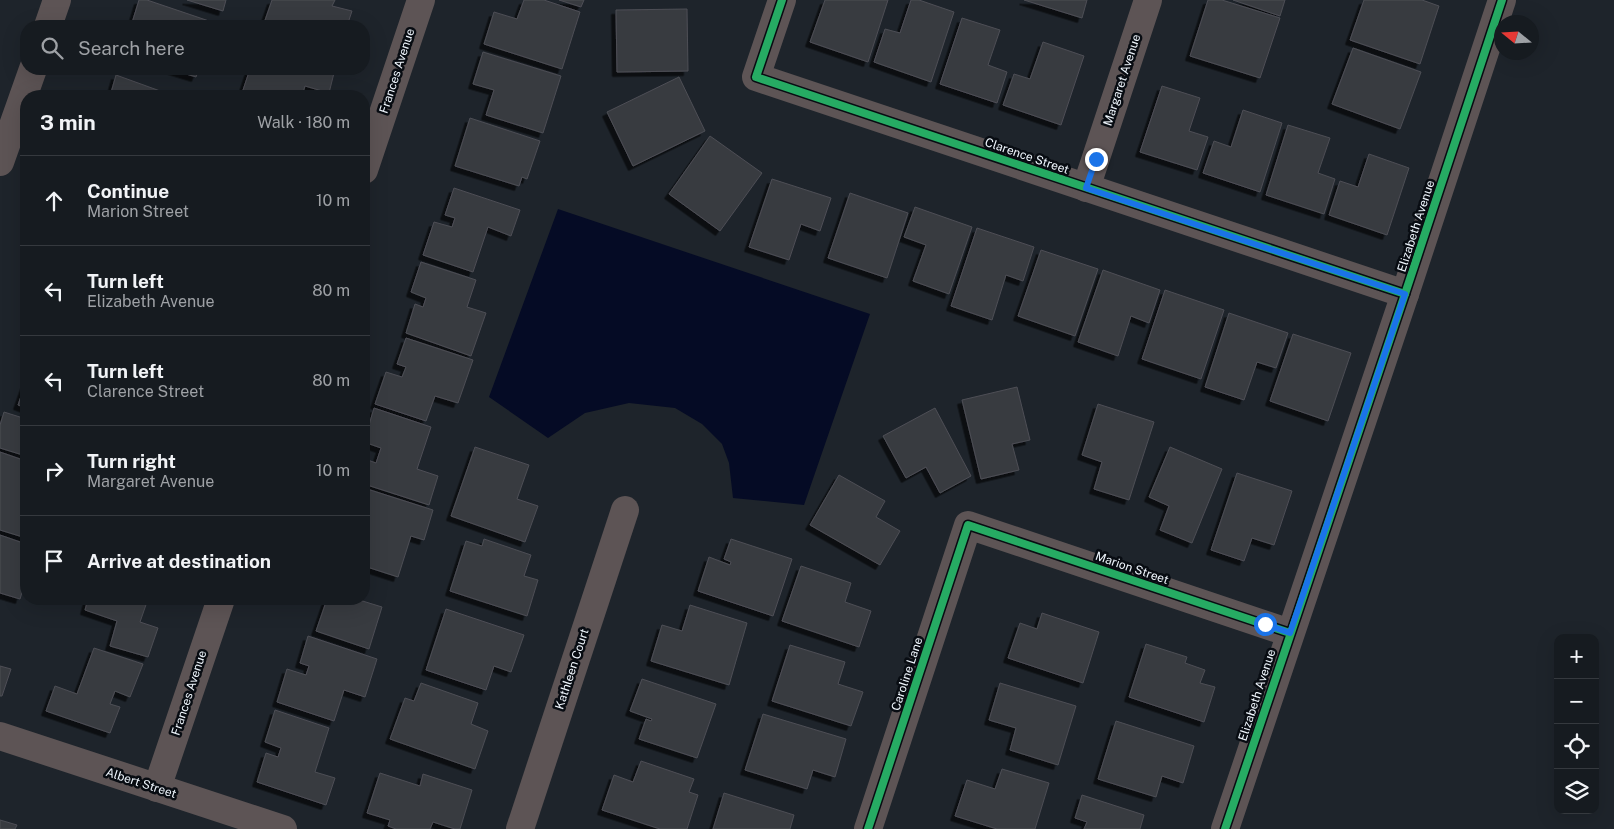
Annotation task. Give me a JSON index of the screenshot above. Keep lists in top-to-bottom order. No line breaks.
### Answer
{"streets":{"street":["Frances Avenue","Margaret Avenue","Clarence Street","Elizabeth Avenue","Marion Street","Kathleen Court","Caroline Lane","Albert Street"]},"crossings":[["Frances Avenue","Albert Street"],["Margaret Avenue","Clarence Street"],["Clarence Street","Elizabeth Avenue"],["Elizabeth Avenue","Marion Street"],["Marion Street","Caroline Lane"]],"north":"left","page":{"search":"Search here","heading":["3 min","Walk · 180 m"],"list":[["Continue","Marion Street","10 m"],["Turn left","Elizabeth Avenue","80 m"],["Turn left","Clarence Street","80 m"],["Turn right","Margaret Avenue","10 m"],"Arrive at destination"],"map_buttons":["+","−"]}}
